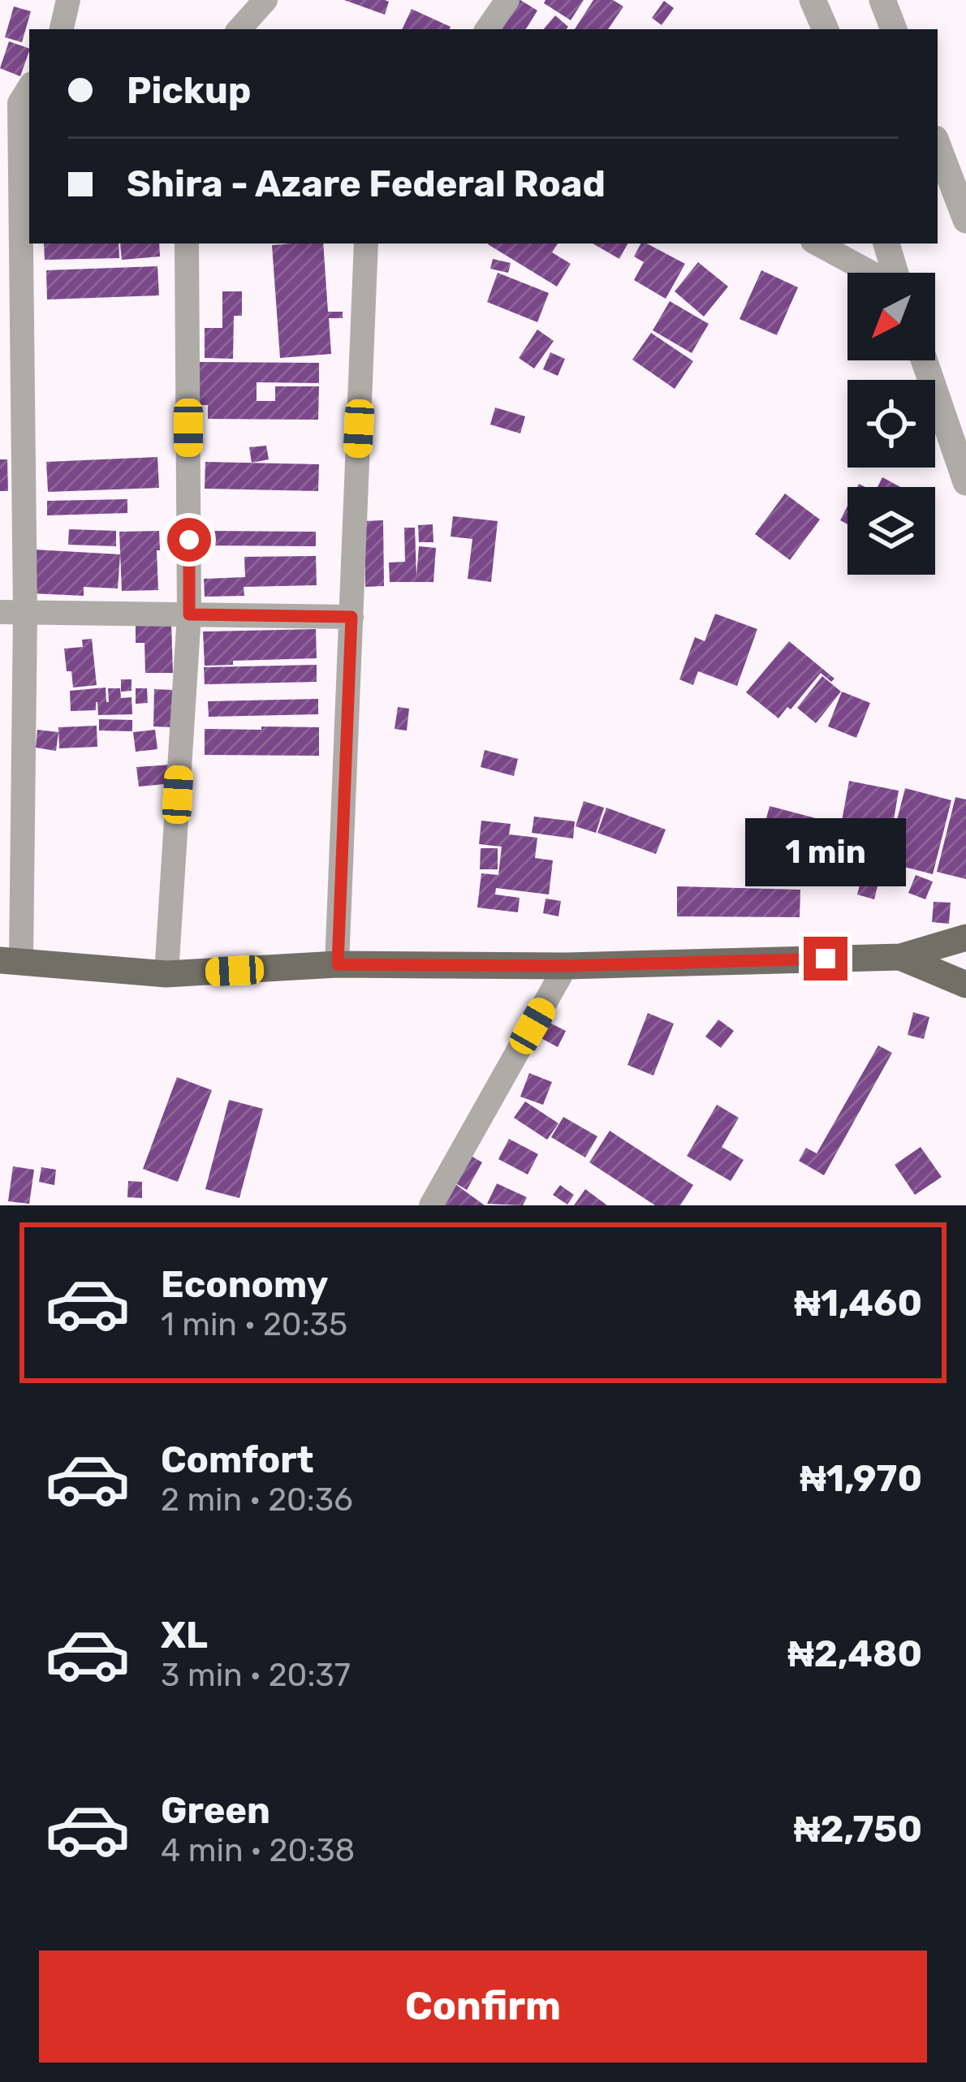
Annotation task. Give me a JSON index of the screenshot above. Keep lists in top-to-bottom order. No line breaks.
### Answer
{"north":"bottom left","page":{"banner":["Pickup","Shira - Azare Federal Road"],"bubble":"1 min","list":[{"name":"Economy","note":"1 min · 20:35","value":"₦1,460"},{"name":"Comfort","note":"2 min · 20:36","value":"₦1,970"},{"name":"XL","note":"3 min · 20:37","value":"₦2,480"},{"name":"Green","note":"4 min · 20:38","value":"₦2,750"}],"buttons":"Confirm"}}
